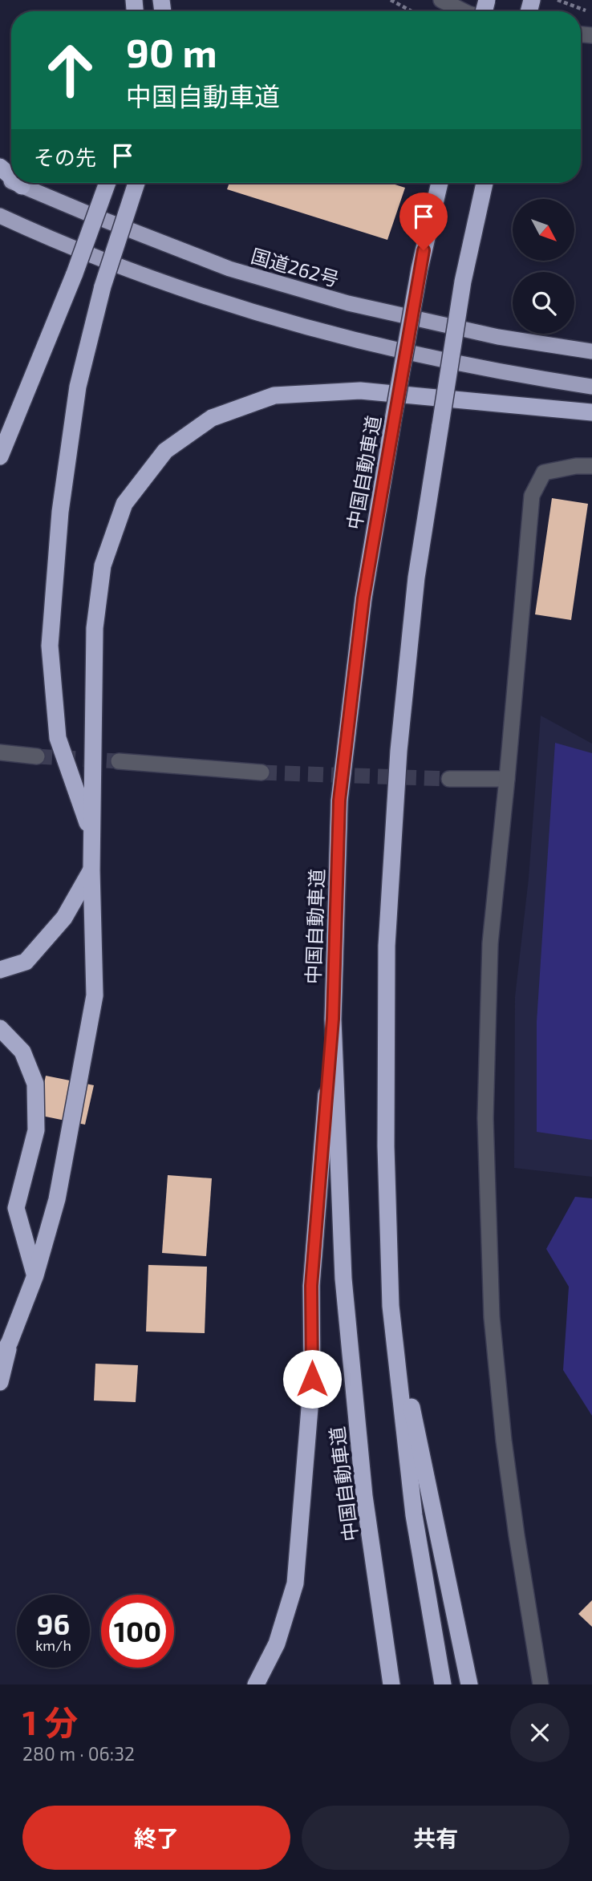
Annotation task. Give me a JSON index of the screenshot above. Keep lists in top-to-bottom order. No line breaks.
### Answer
{"streets":{"highway":["国道262号","中国自動車道"]},"north":"bottom right","page":{"turn":["90 m","中国自動車道"],"then":"その先","speed":"96 km/h","limit":"100","heading":["1 分","280 m · 06:32"],"buttons":["終了","共有"]}}
